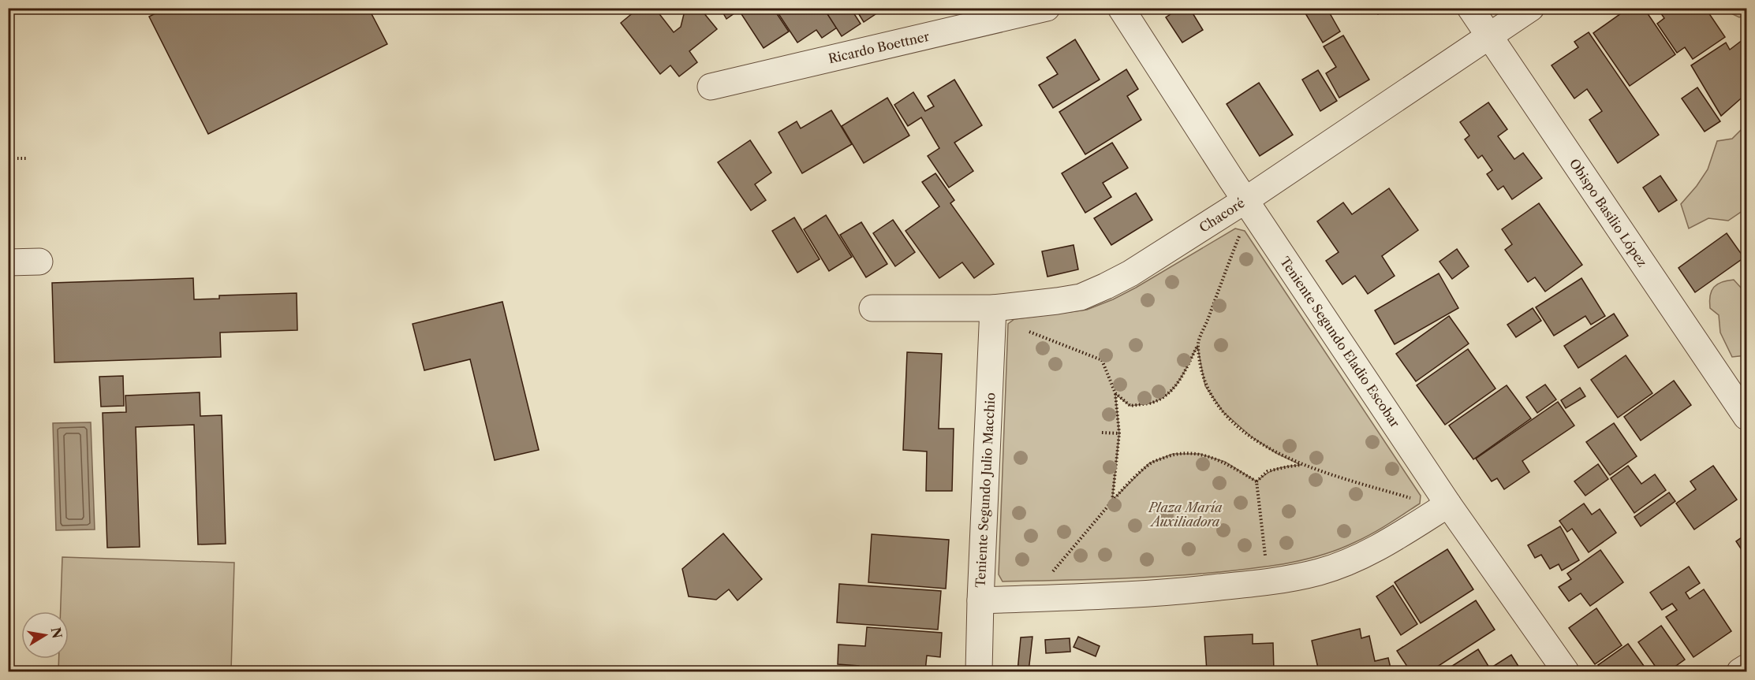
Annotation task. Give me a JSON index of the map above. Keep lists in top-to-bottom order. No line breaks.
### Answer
{"streets":{"street":["Ricardo Boettner","Obispo Basilio López","Chacoré","Teniente Segundo Eladio Escobar","Teniente Segundo Julio Macchio"]},"crossings":[["Obispo Basilio López","Chacoré"],["Chacoré","Teniente Segundo Eladio Escobar"],["Chacoré","Teniente Segundo Julio Macchio"]],"parks":["Plaza María Auxiliadora"],"north":"right"}
